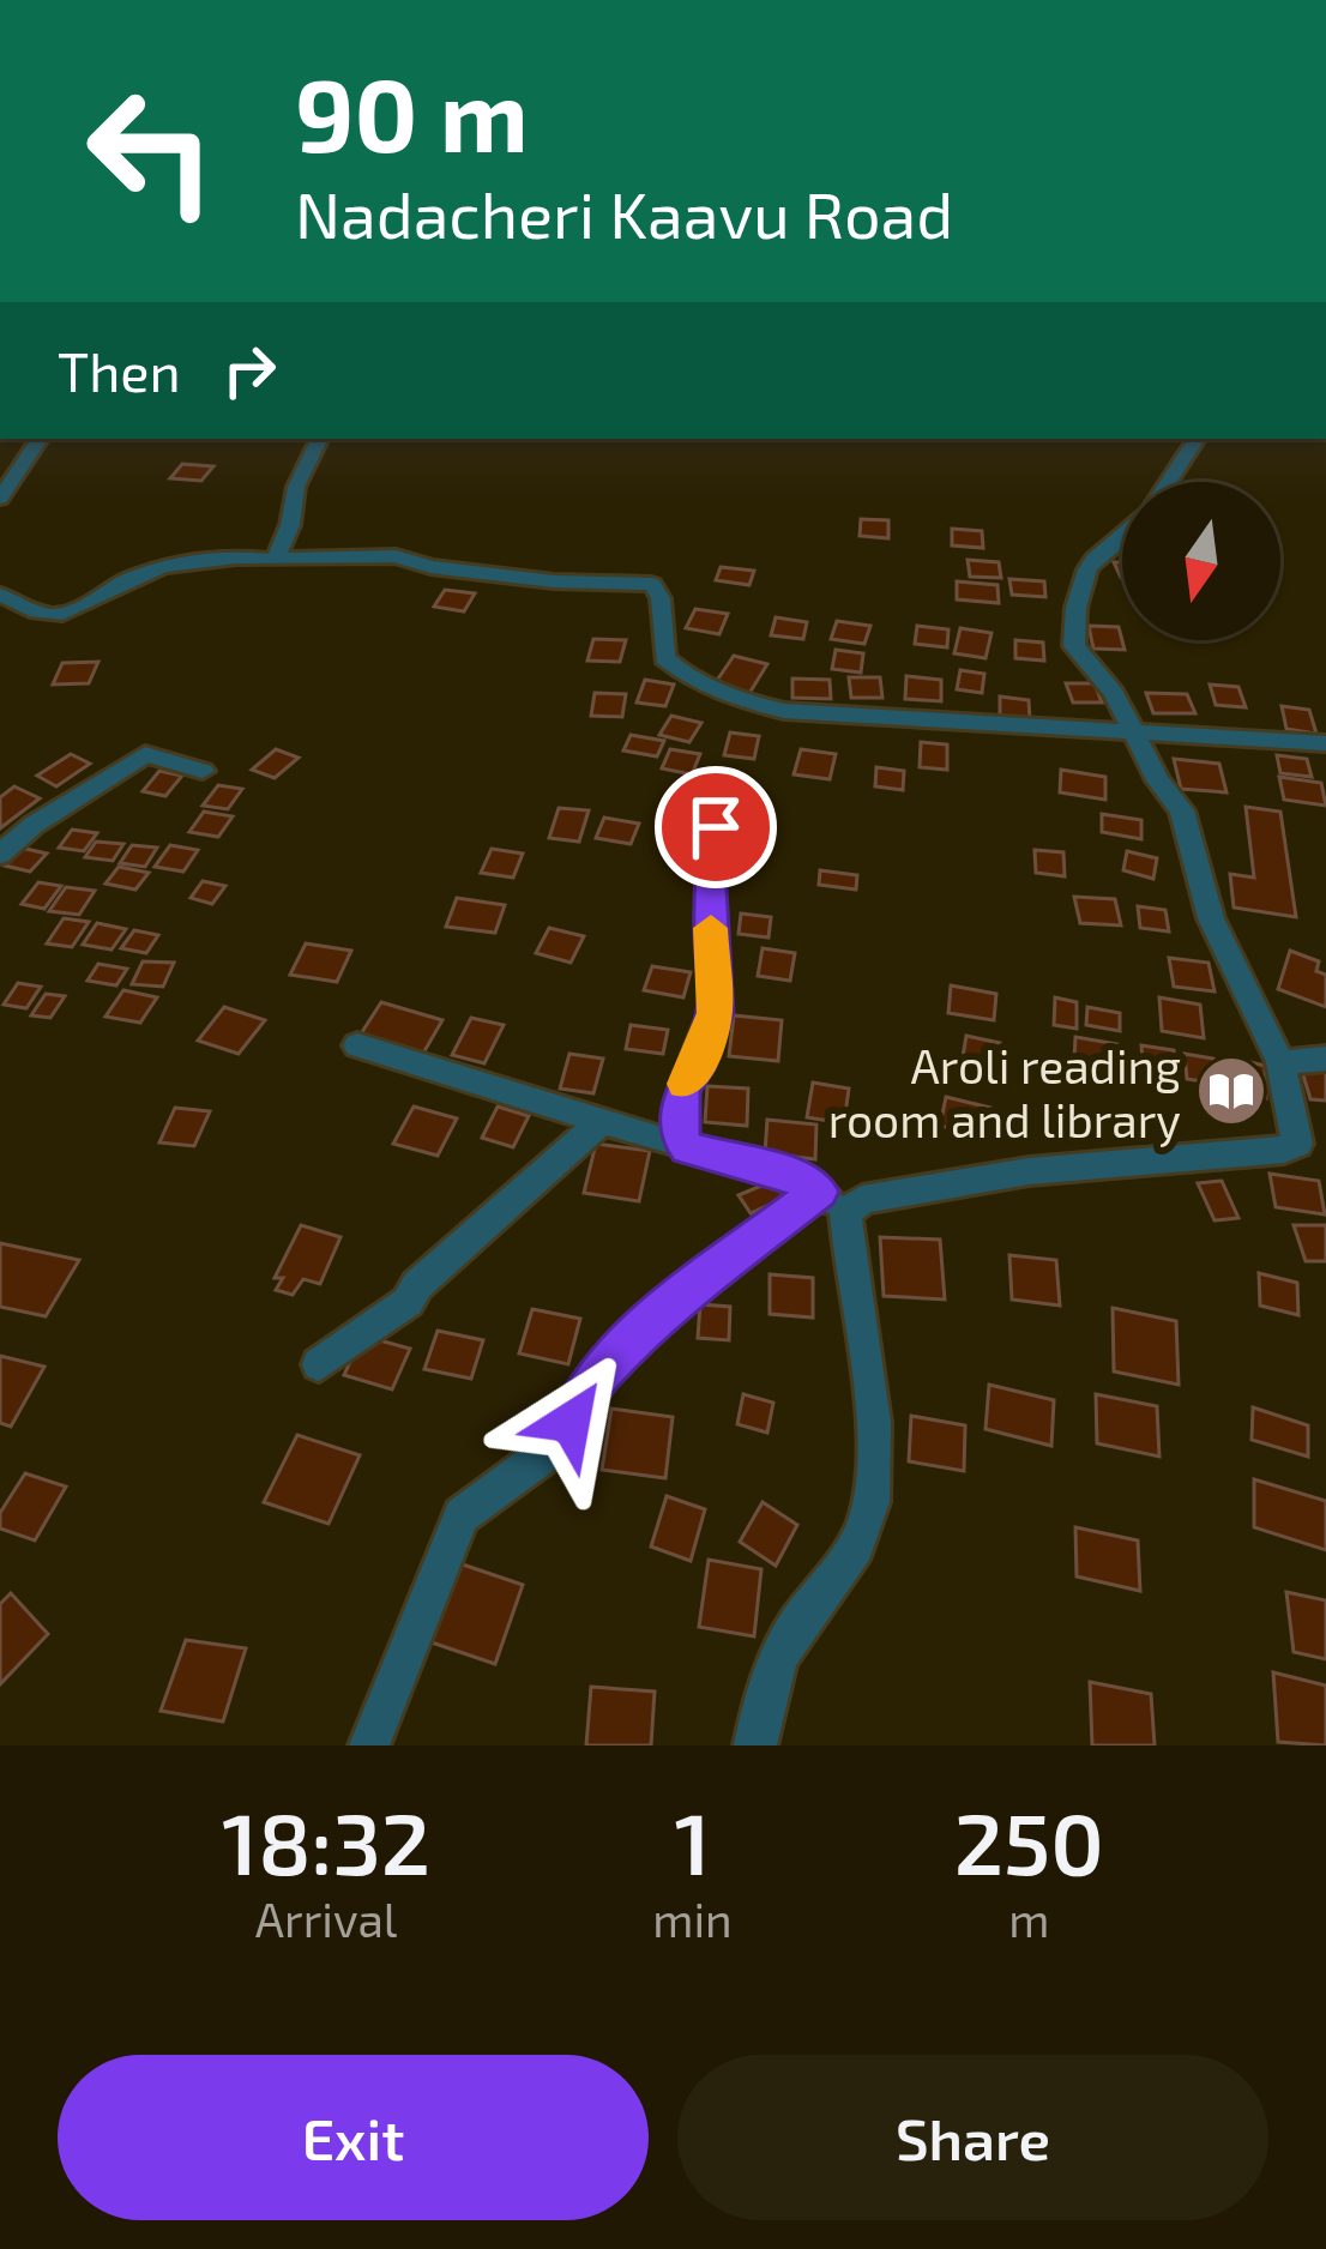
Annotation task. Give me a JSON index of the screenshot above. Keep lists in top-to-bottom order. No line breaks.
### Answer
{"places":{"library":["Aroli reading room and library"]},"north":"bottom","page":{"turn":["90 m","Nadacheri Kaavu Road"],"then":"Then","eta":["18:32","Arrival","1","min","250","m"],"buttons":["Exit","Share"]}}
